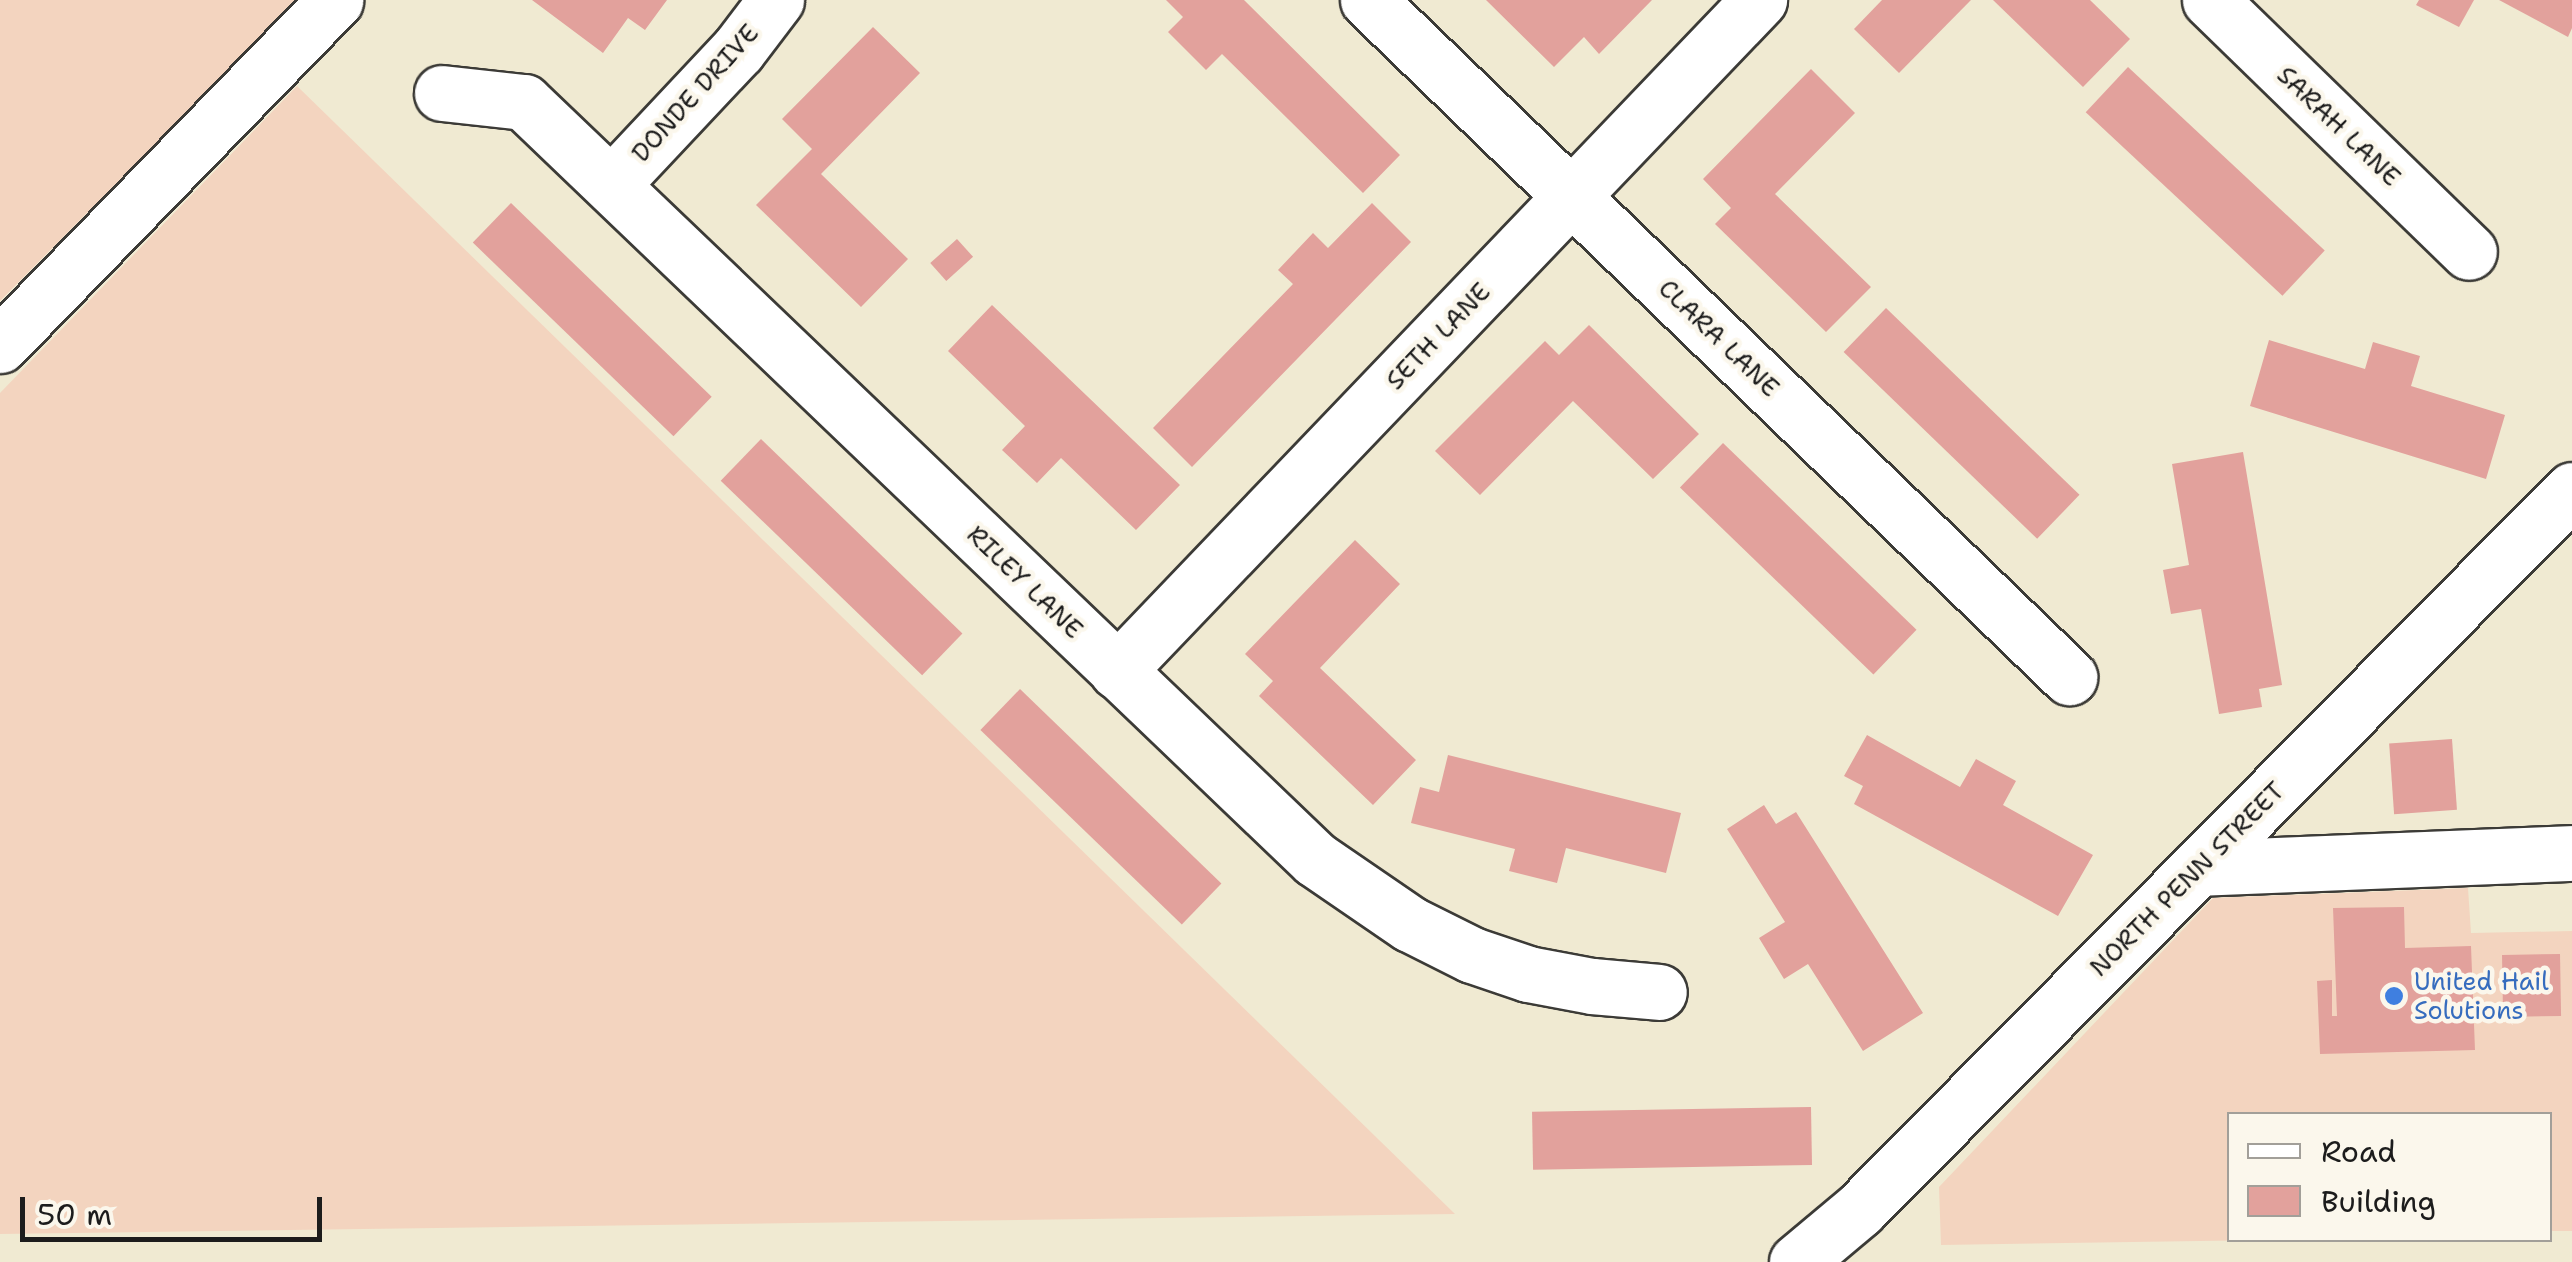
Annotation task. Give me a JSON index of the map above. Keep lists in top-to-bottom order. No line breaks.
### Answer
{"streets":{"street":["DONDE DRIVE","SARAH LANE","SETH LANE","CLARA LANE","RILEY LANE","NORTH PENN STREET"]},"crossings":[["DONDE DRIVE","RILEY LANE"],["SETH LANE","CLARA LANE"],["SETH LANE","RILEY LANE"]],"places":["United Hail Solutions"],"legend":["Road","Building"],"scale_bar":"50 m"}
